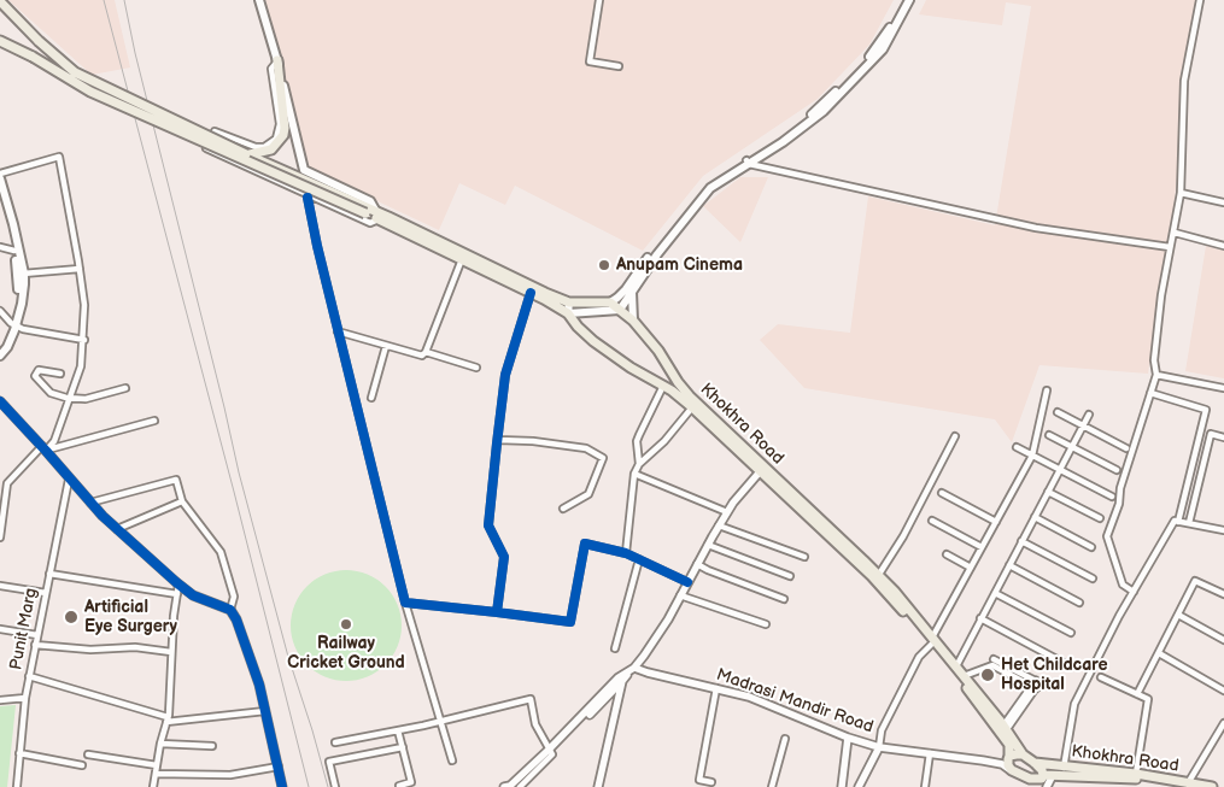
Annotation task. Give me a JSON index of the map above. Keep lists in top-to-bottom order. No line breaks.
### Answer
{"streets":{"main road":["Khokhra Road"],"street":["Punit Marg","Madrasi Mandir Road"]},"places":["Anupam Cinema","Artificial Eye Surgery","Railway Cricket Ground","Het Childcare Hospital"]}
